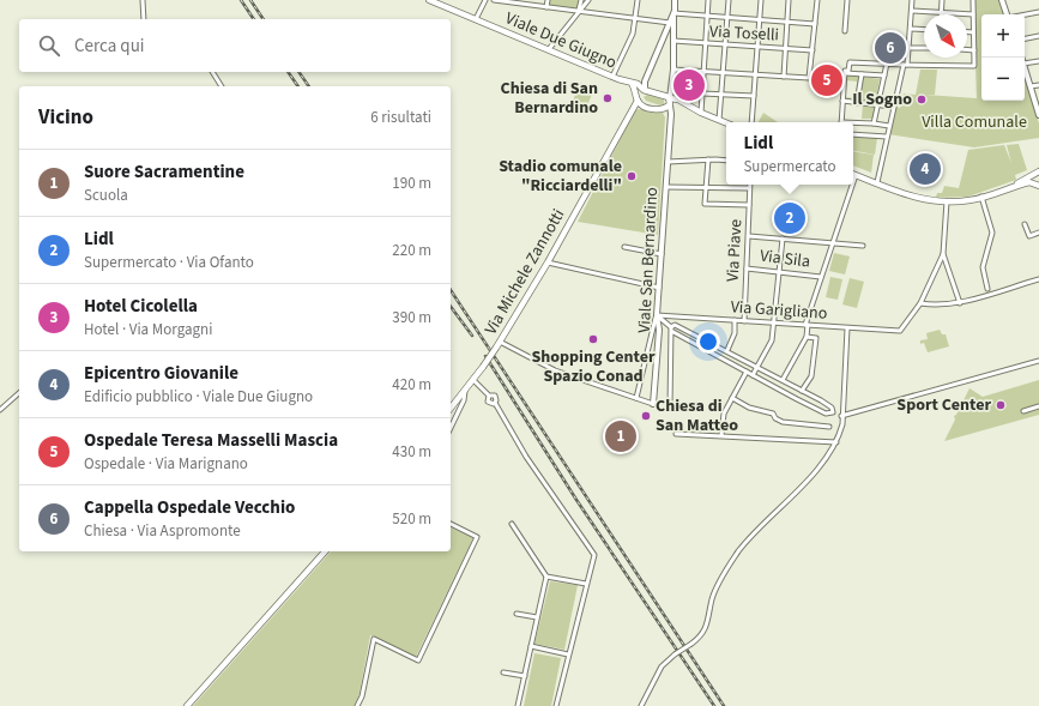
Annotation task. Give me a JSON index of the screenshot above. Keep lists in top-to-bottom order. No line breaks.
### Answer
{"streets":{"main road":["Viale Due Giugno","Via Michele Zannotti"],"street":["Via Toselli","Via Piave","Via Sila","Viale San Bernardino","Via Garigliano"]},"crossings":[["Viale Due Giugno","Viale San Bernardino"],["Via Piave","Via Sila"],["Via Piave","Via Garigliano"],["Viale San Bernardino","Via Garigliano"]],"parks":["Villa Comunale"],"places":["Chiesa di San Bernardino","Il Sogno","Stadio comunale \"Ricciardelli\"","Shopping Center Spazio Conad","Sport Center","Chiesa di San Matteo"],"north":"bottom right","page":{"map_buttons":["+","−"],"search":"Cerca qui","pins":["6","5","3","4","2","1"],"heading":["Vicino","6 risultati"],"popup":["Lidl","Supermercato"],"list":[{"mark":"1","name":"Suore Sacramentine","note":"Scuola","value":"190 m"},{"mark":"2","name":"Lidl","note":"Supermercato · Via Ofanto","value":"220 m"},{"mark":"3","name":"Hotel Cicolella","note":"Hotel · Via Morgagni","value":"390 m"},{"mark":"4","name":"Epicentro Giovanile","note":"Edificio pubblico · Viale Due Giugno","value":"420 m"},{"mark":"5","name":"Ospedale Teresa Masselli Mascia","note":"Ospedale · Via Marignano","value":"430 m"},{"mark":"6","name":"Cappella Ospedale Vecchio","note":"Chiesa · Via Aspromonte","value":"520 m"}]}}
